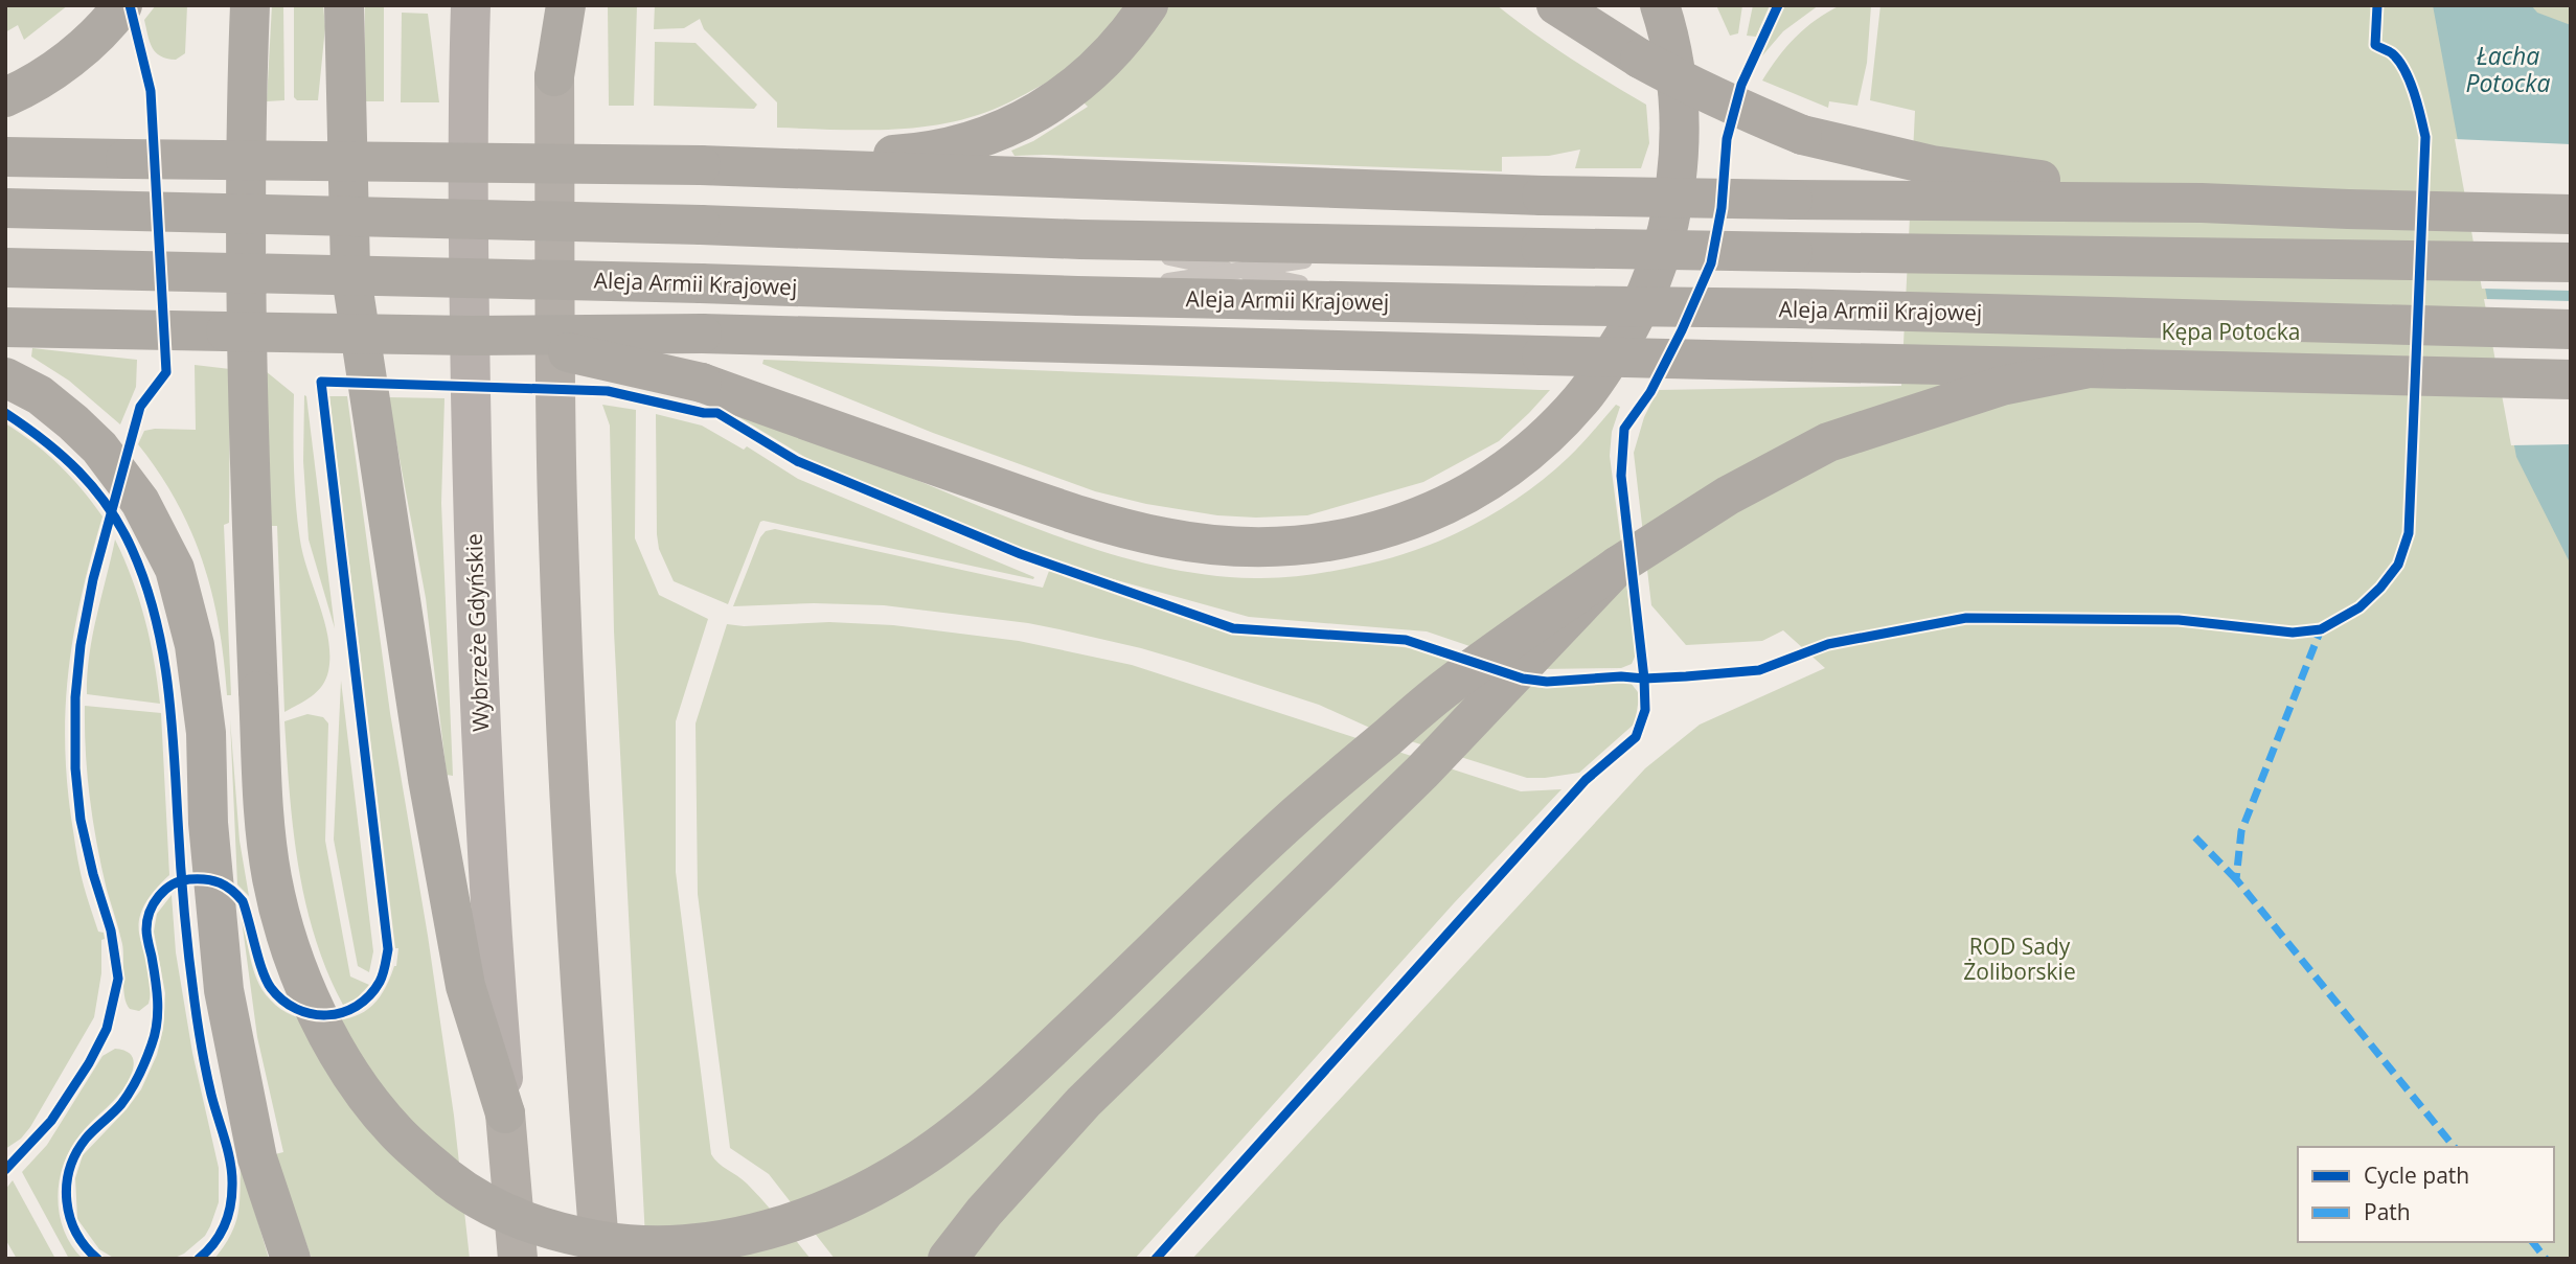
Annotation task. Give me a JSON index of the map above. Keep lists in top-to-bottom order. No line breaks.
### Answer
{"streets":{"highway":["Aleja Armii Krajowej","Wybrzeże Gdyńskie"]},"water":["Łacha Potocka"],"parks":["Kępa Potocka","ROD Sady Żoliborskie"],"legend":["Cycle path","Path"]}
